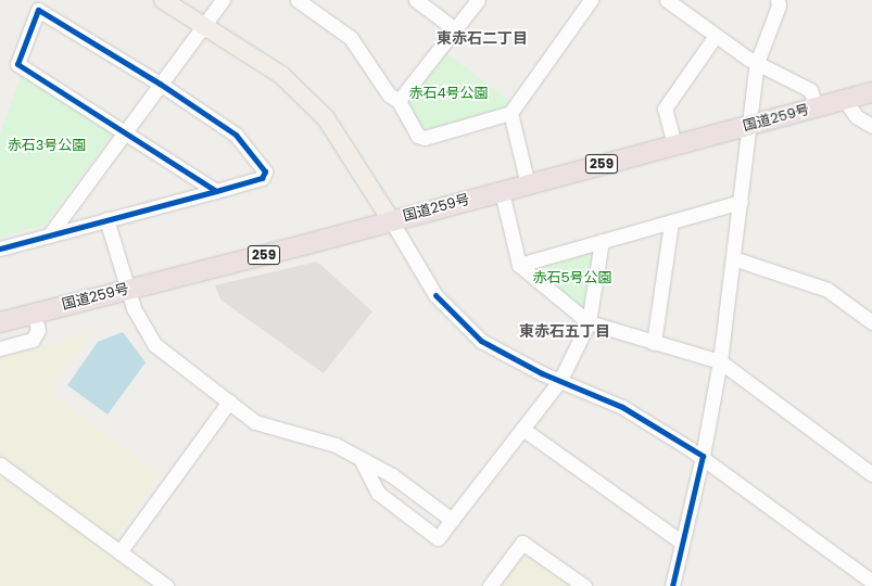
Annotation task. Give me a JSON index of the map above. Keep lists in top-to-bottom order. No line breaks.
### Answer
{"streets":{"highway":["国道259号","259"]},"districts":["東赤石二丁目","東赤石五丁目"],"parks":["赤石4号公園","赤石3号公園","赤石5号公園"]}
